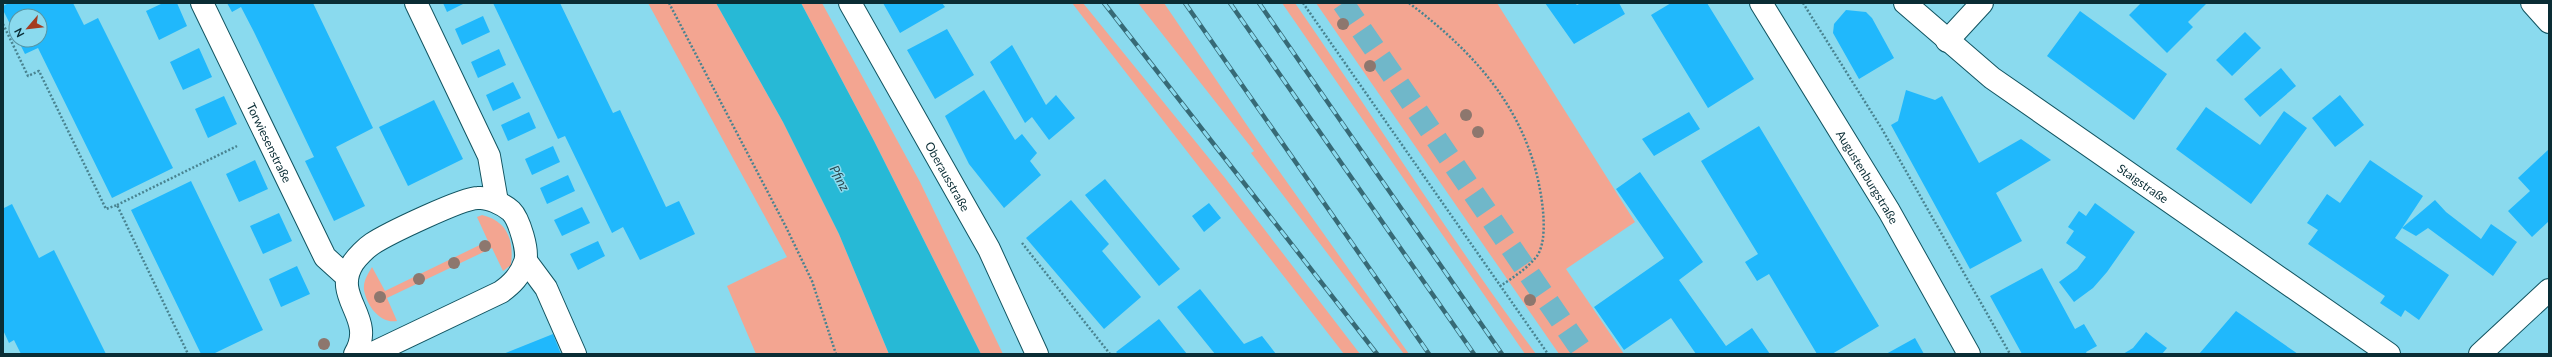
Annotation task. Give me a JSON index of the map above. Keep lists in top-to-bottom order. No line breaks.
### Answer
{"streets":{"street":["Torwiesenstraße","Oberausstraße","Augustenburgstraße","Staigstraße"]},"water":["Pfinz"],"north":"bottom left"}
